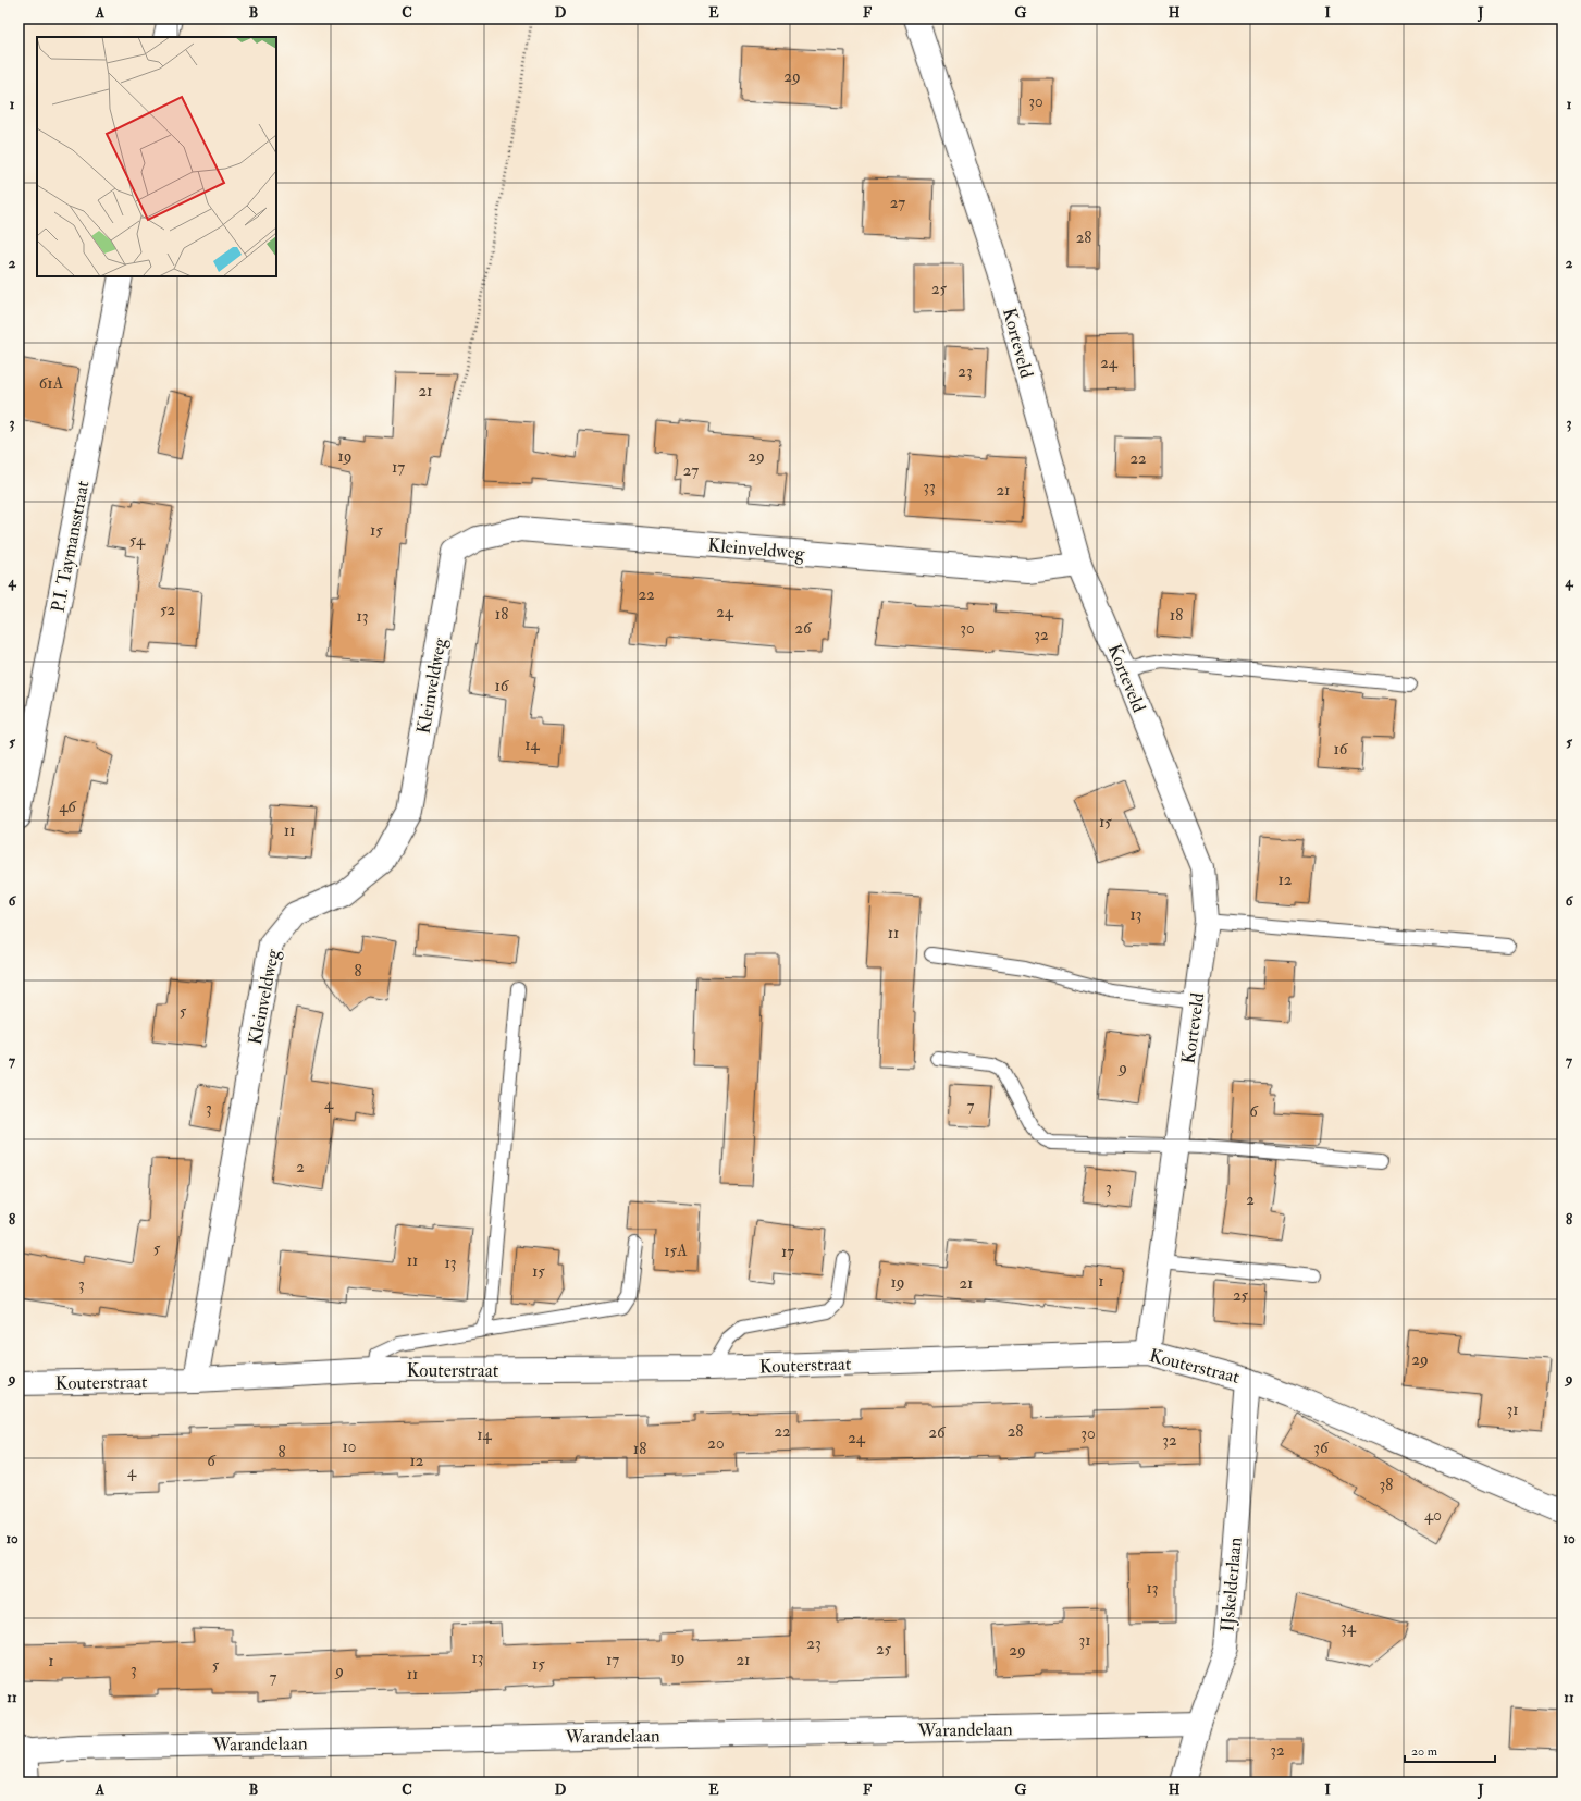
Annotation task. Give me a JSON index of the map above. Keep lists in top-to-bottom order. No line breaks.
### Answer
{"streets":{"street":["Korteveld","P.I. Taymansstraat","Kleinveldweg","Kouterstraat","IJskelderlaan","Warandelaan"]},"crossings":[["Korteveld","Kleinveldweg"],["Korteveld","Kouterstraat"],["Kleinveldweg","Kouterstraat"],["Kouterstraat","IJskelderlaan"],["IJskelderlaan","Warandelaan"]],"house_numbers":["29","30","27","28","25","24","23","61A","21","19","29","22","17","27","33","21","15","54","22","52","24","18","18","13","26","30","32","16","14","16","46","15","11","12","13","11","8","5","9","4","7","3","6","2","3","2","5","15A","17","11","13","15","1","19","21","3","25","29","31","22","28","26","30","14","24","32","20","10","36","18","8","6","12","4","38","40","13","34","31","23","25","29","13","19","17","21","1","15","5","3","9","11","7","32"],"scale_bar":"20 m","grid":{"columns":["A","B","C","D","E","F","G","H","I","J"],"rows":["1","2","3","4","5","6","7","8","9","10","11"]}}
